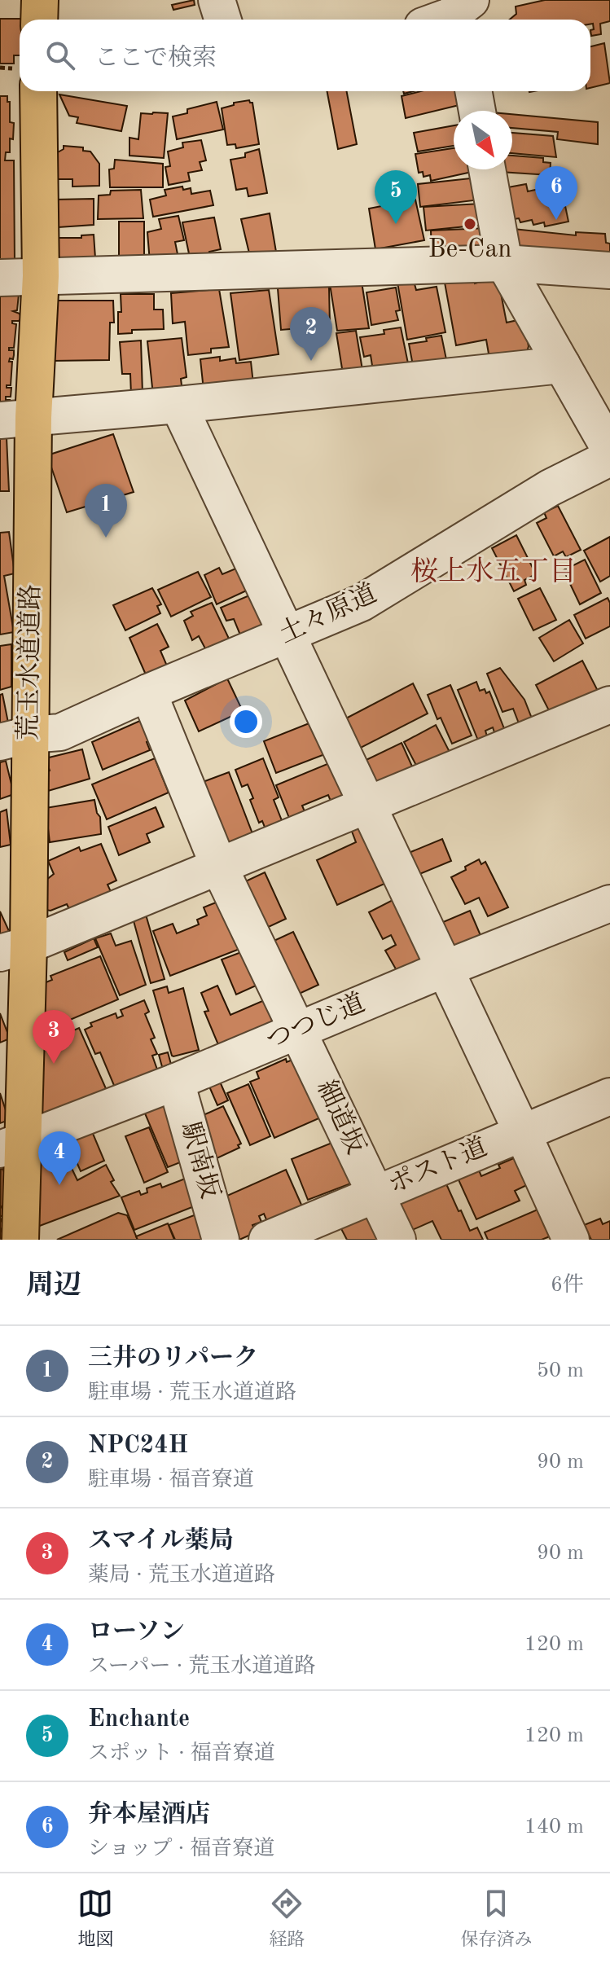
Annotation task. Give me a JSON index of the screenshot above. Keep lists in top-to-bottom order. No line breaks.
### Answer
{"streets":{"main road":["荒玉水道道路"],"street":["土々原道","つつじ道","細道坂","駅南坂","ポスト道"]},"crossings":[["土々原道","荒玉水道道路"],["土々原道","細道坂"],["荒玉水道道路","つつじ道"],["つつじ道","細道坂"],["つつじ道","駅南坂"],["細道坂","ポスト道"]],"districts":["桜上水五丁目"],"places":["Be-Can"],"north":"bottom right","page":{"search":"ここで検索","pins":["6","5","2","1","3","4"],"heading":["周辺","6件"],"list":[{"mark":"1","name":"三井のリパーク","note":"駐車場 · 荒玉水道道路","value":"50 m"},{"mark":"2","name":"NPC24H","note":"駐車場 · 福音寮道","value":"90 m"},{"mark":"3","name":"スマイル薬局","note":"薬局 · 荒玉水道道路","value":"90 m"},{"mark":"4","name":"ローソン","note":"スーパー · 荒玉水道道路","value":"120 m"},{"mark":"5","name":"Enchante","note":"スポット · 福音寮道","value":"120 m"},{"mark":"6","name":"弁本屋酒店","note":"ショップ · 福音寮道","value":"140 m"}],"nav":["地図","経路","保存済み"]}}
